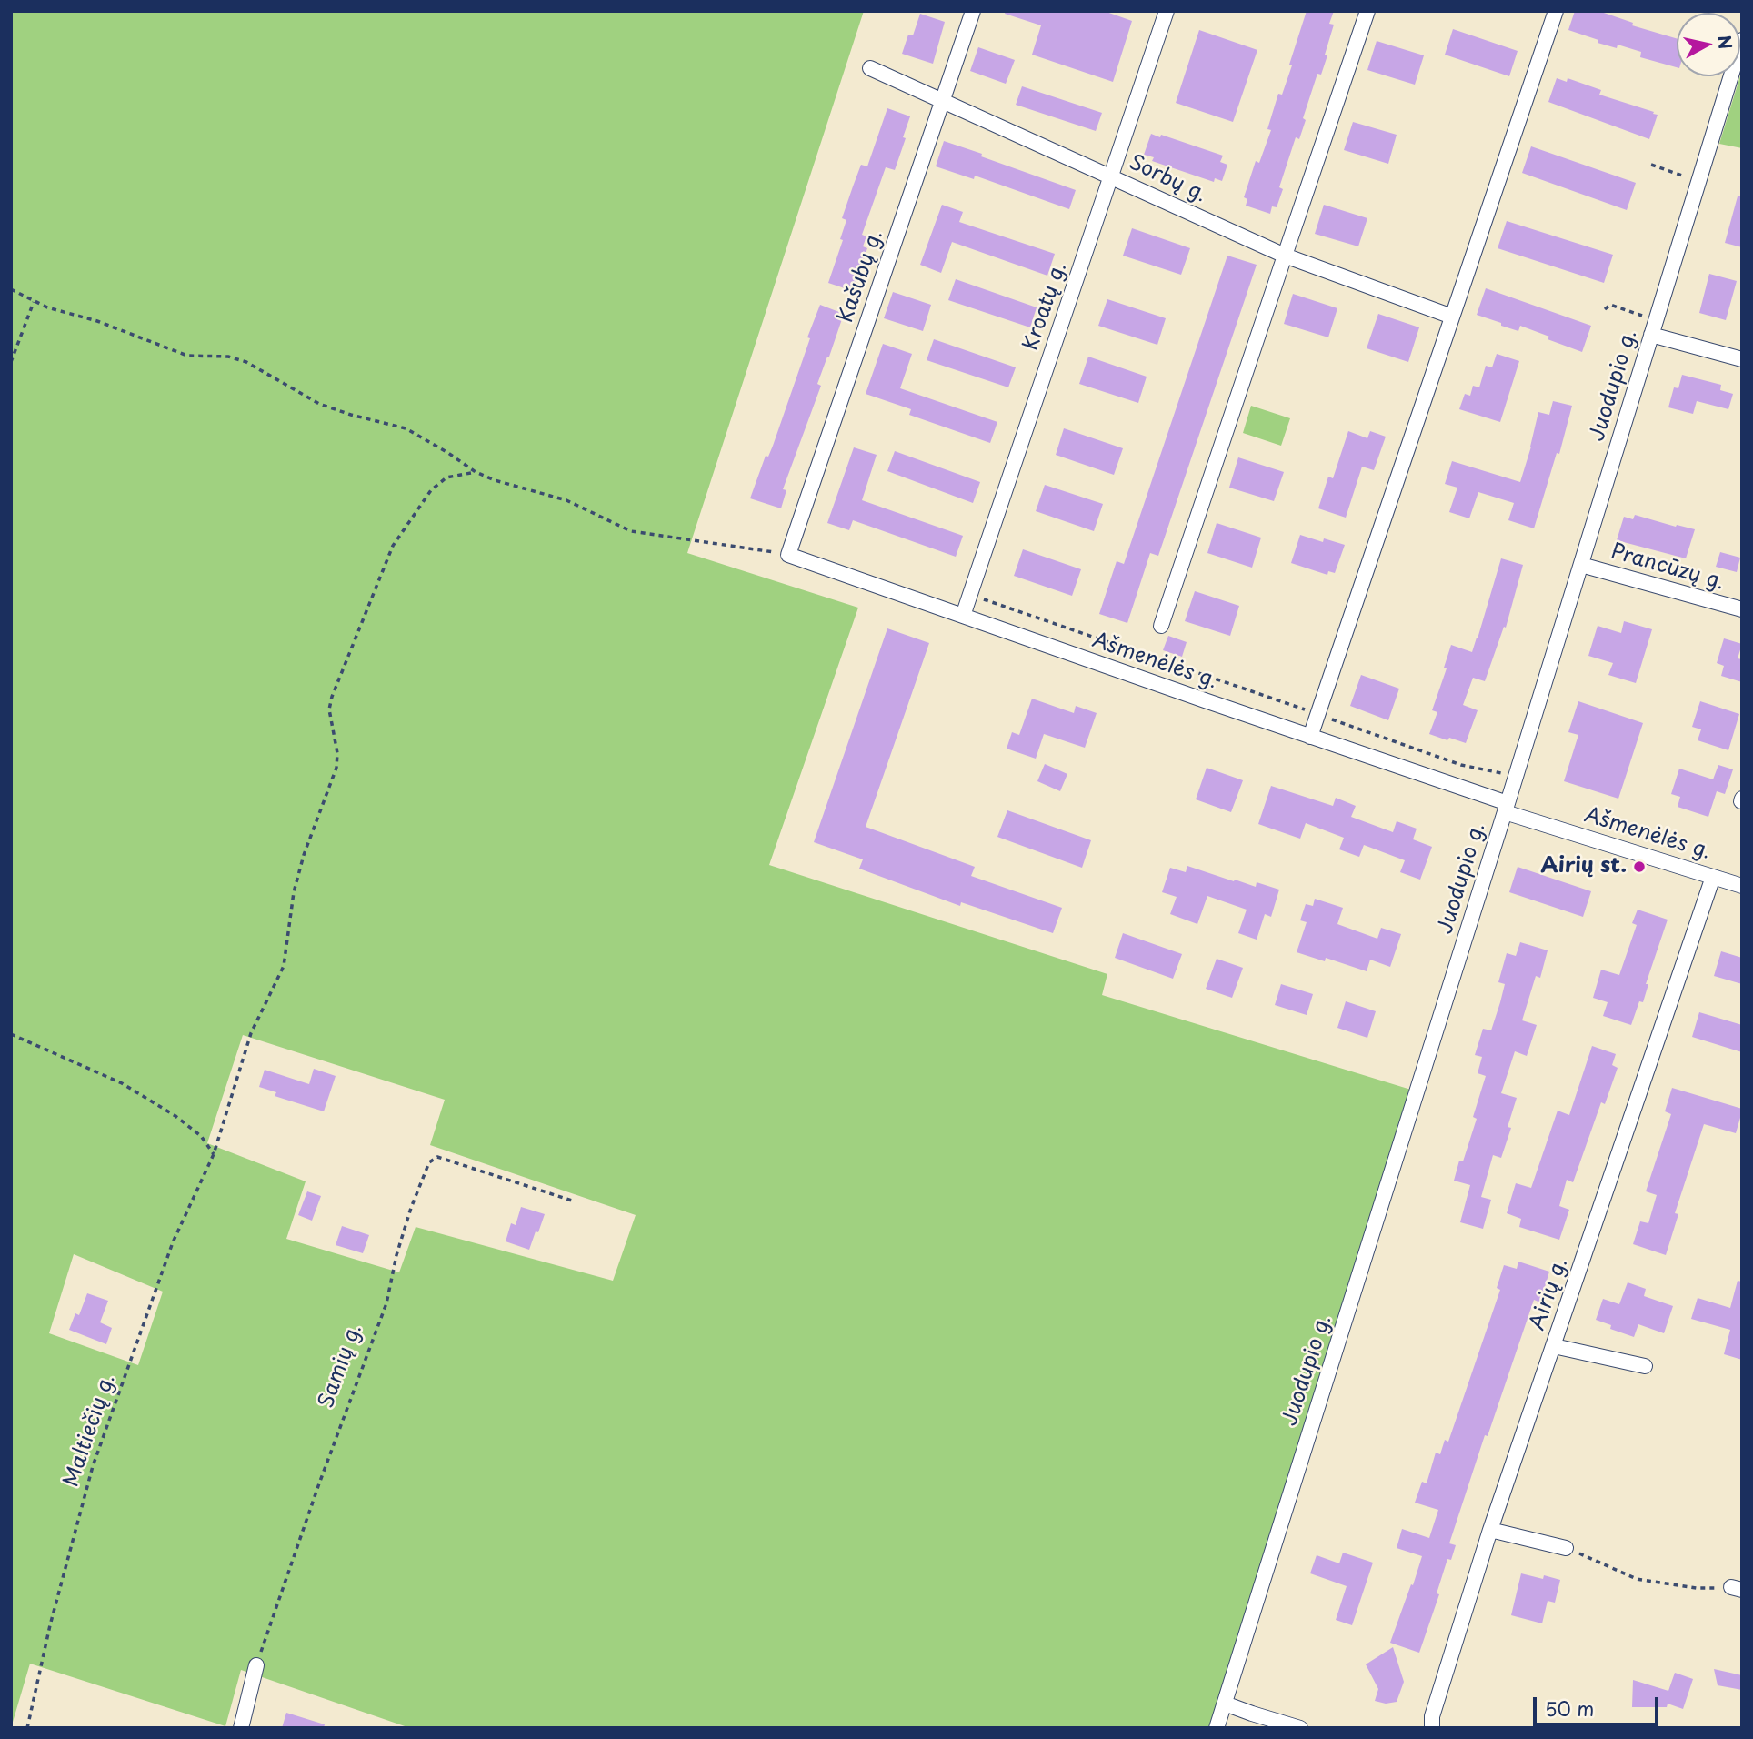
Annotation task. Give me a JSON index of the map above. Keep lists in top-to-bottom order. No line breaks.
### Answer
{"streets":{"street":["Sorbų g.","Kašubų g.","Kroatų g.","Juodupio g.","Prancūzų g.","Ašmenėlės g.","Airių g."],"path":["Samių g.","Maltiečių g."]},"crossings":[["Sorbų g.","Kašubų g."],["Sorbų g.","Kroatų g."],["Kašubų g.","Ašmenėlės g."],["Kroatų g.","Ašmenėlės g."],["Juodupio g.","Prancūzų g."],["Juodupio g.","Ašmenėlės g."],["Ašmenėlės g.","Airių g."]],"places":["Airių st."],"scale_bar":"50 m","north":"right"}
